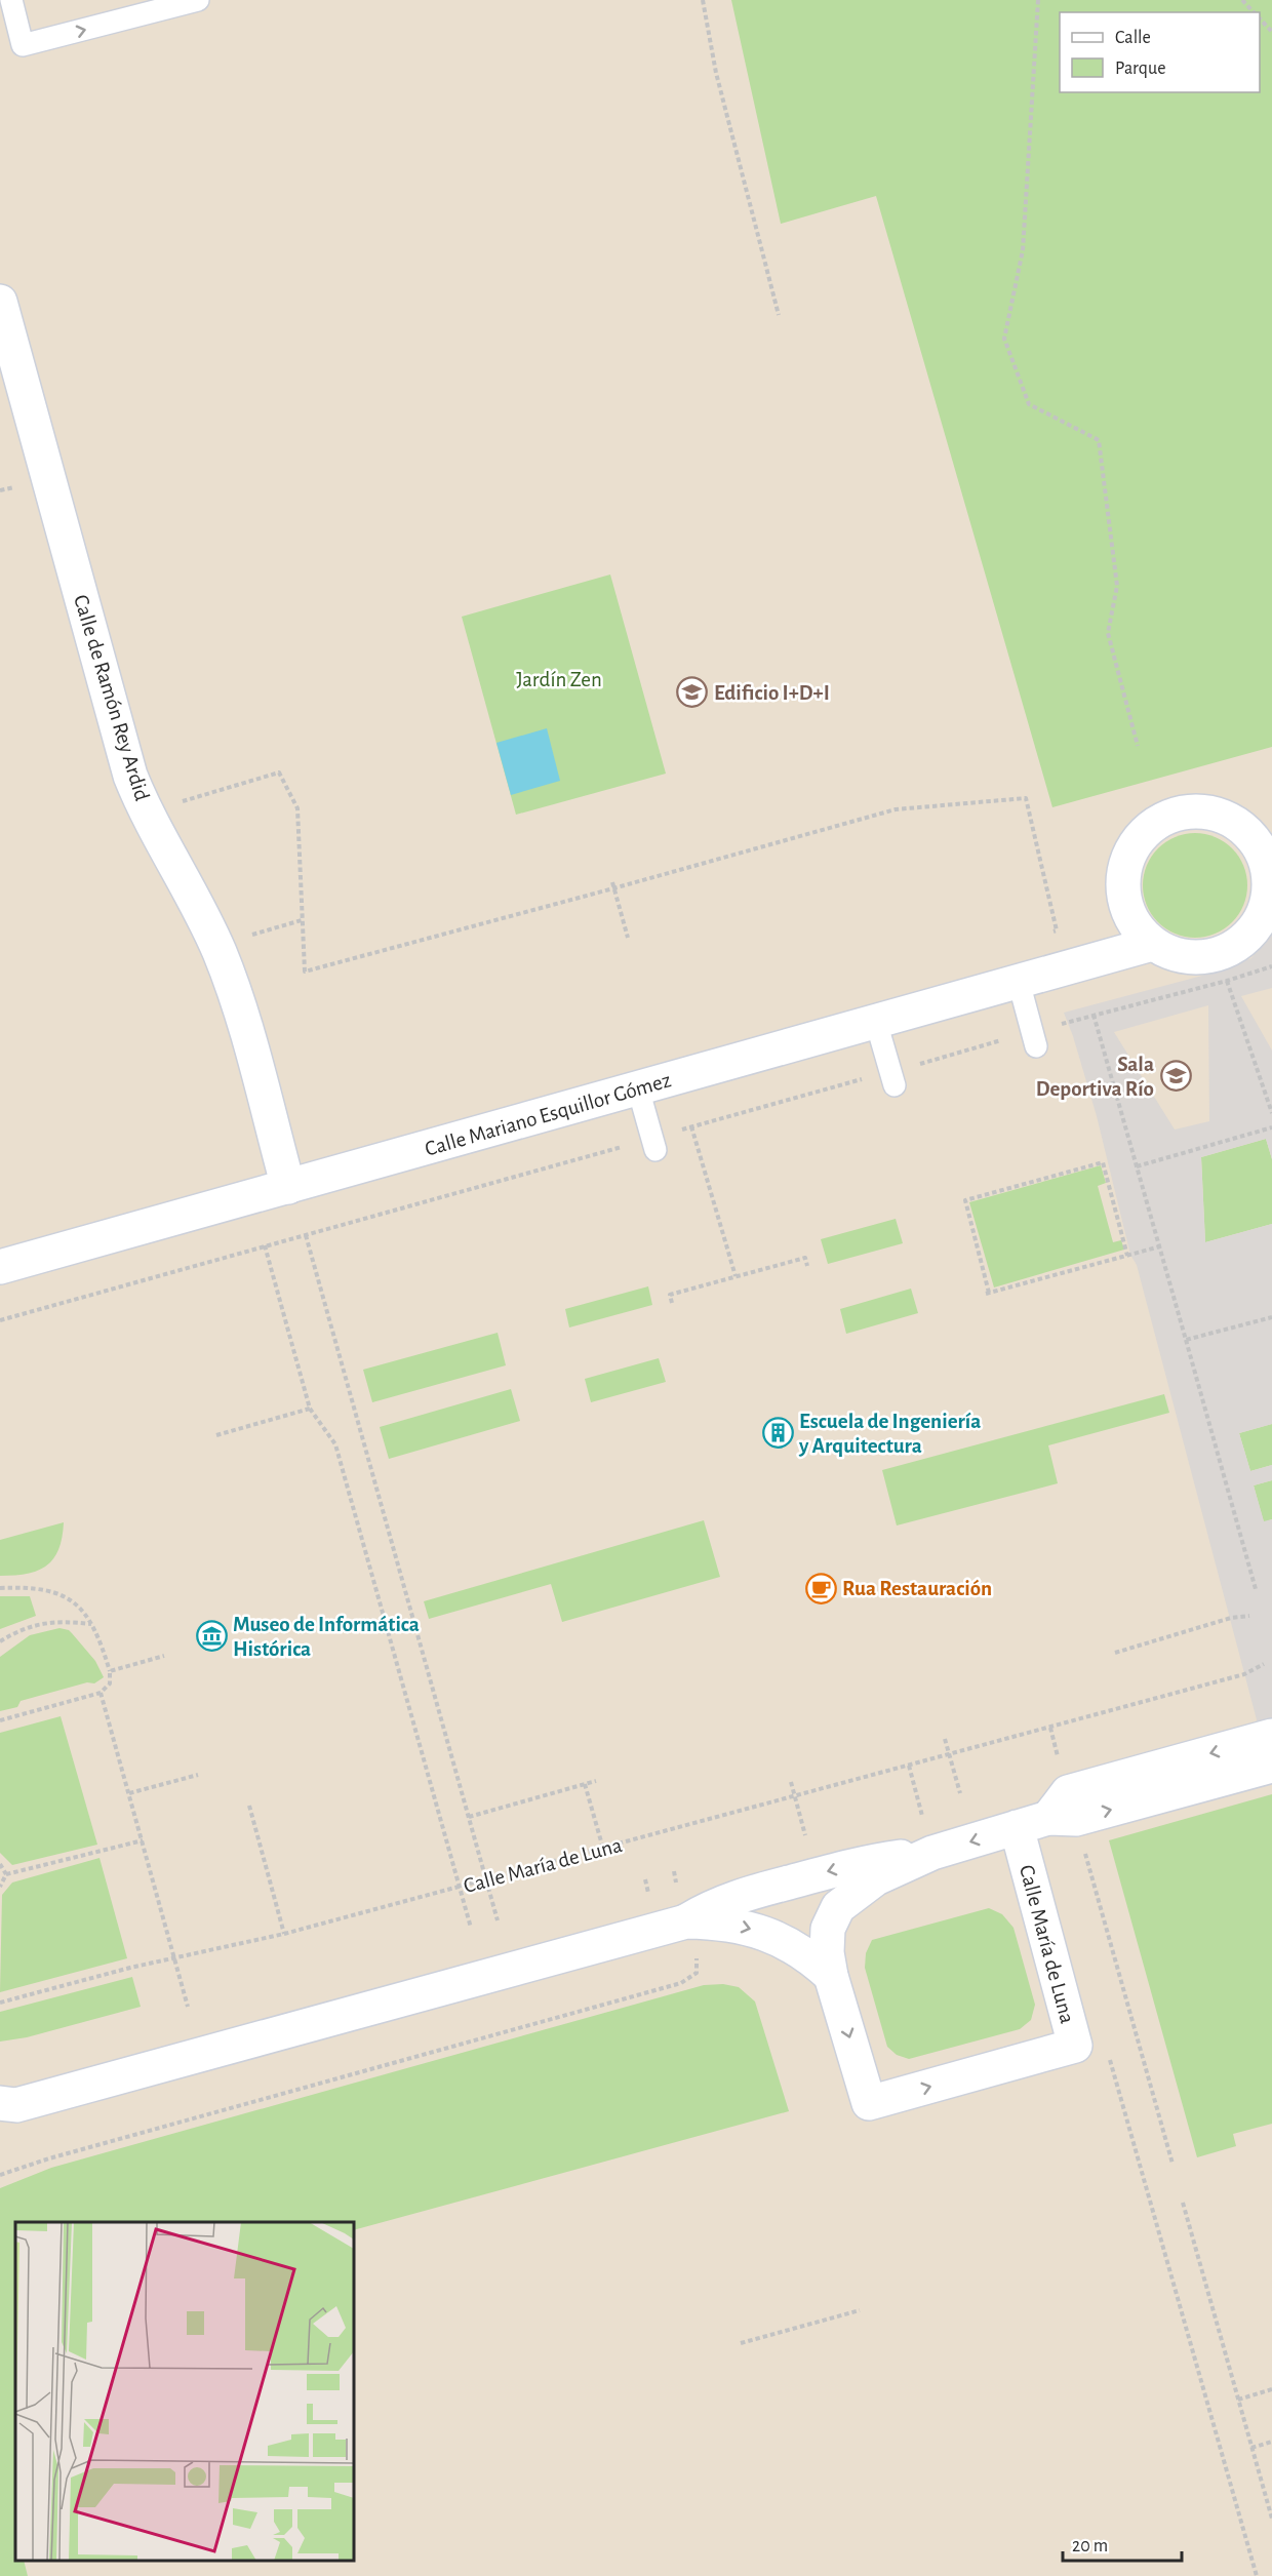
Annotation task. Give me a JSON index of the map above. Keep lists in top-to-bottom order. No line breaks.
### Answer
{"streets":{"street":["Calle de Ramón Rey Ardid","Calle Mariano Esquillor Gómez","Calle María de Luna"]},"crossings":[["Calle de Ramón Rey Ardid","Calle Mariano Esquillor Gómez"]],"parks":["Jardín Zen"],"places":{"school or university":["Edificio I+D+I","Sala Deportiva Río"],"building":["Escuela de Ingeniería y Arquitectura"],"cafe":["Rua Restauración"],"museum":["Museo de Informática Histórica"]},"legend":["Calle","Parque"],"scale_bar":"20 m"}
